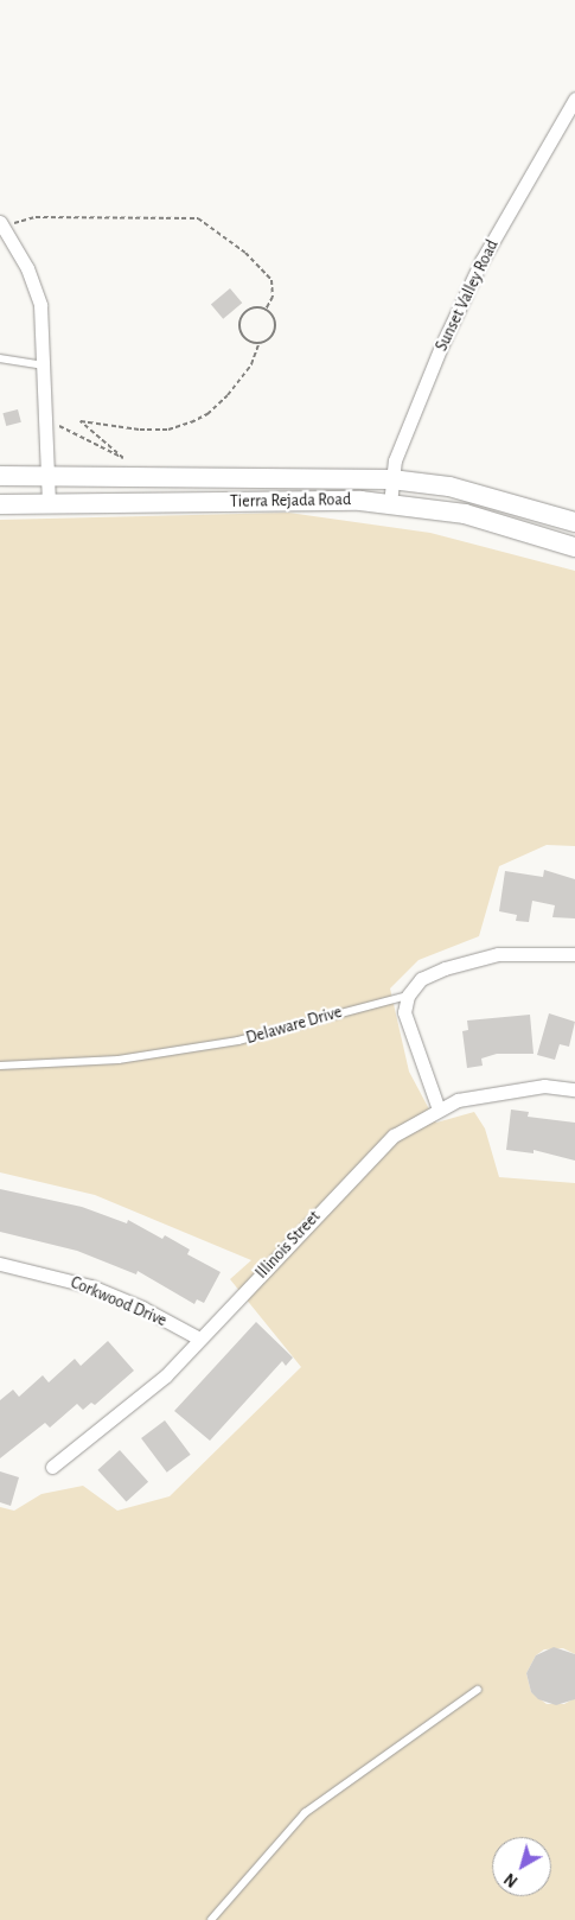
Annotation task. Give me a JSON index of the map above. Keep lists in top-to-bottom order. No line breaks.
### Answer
{"streets":{"main road":["Tierra Rejada Road"],"street":["Sunset Valley Road","Delaware Drive","Illinois Street","Corkwood Drive"]},"crossings":[["Sunset Valley Road","Tierra Rejada Road"],["Illinois Street","Corkwood Drive"]],"north":"bottom left"}
